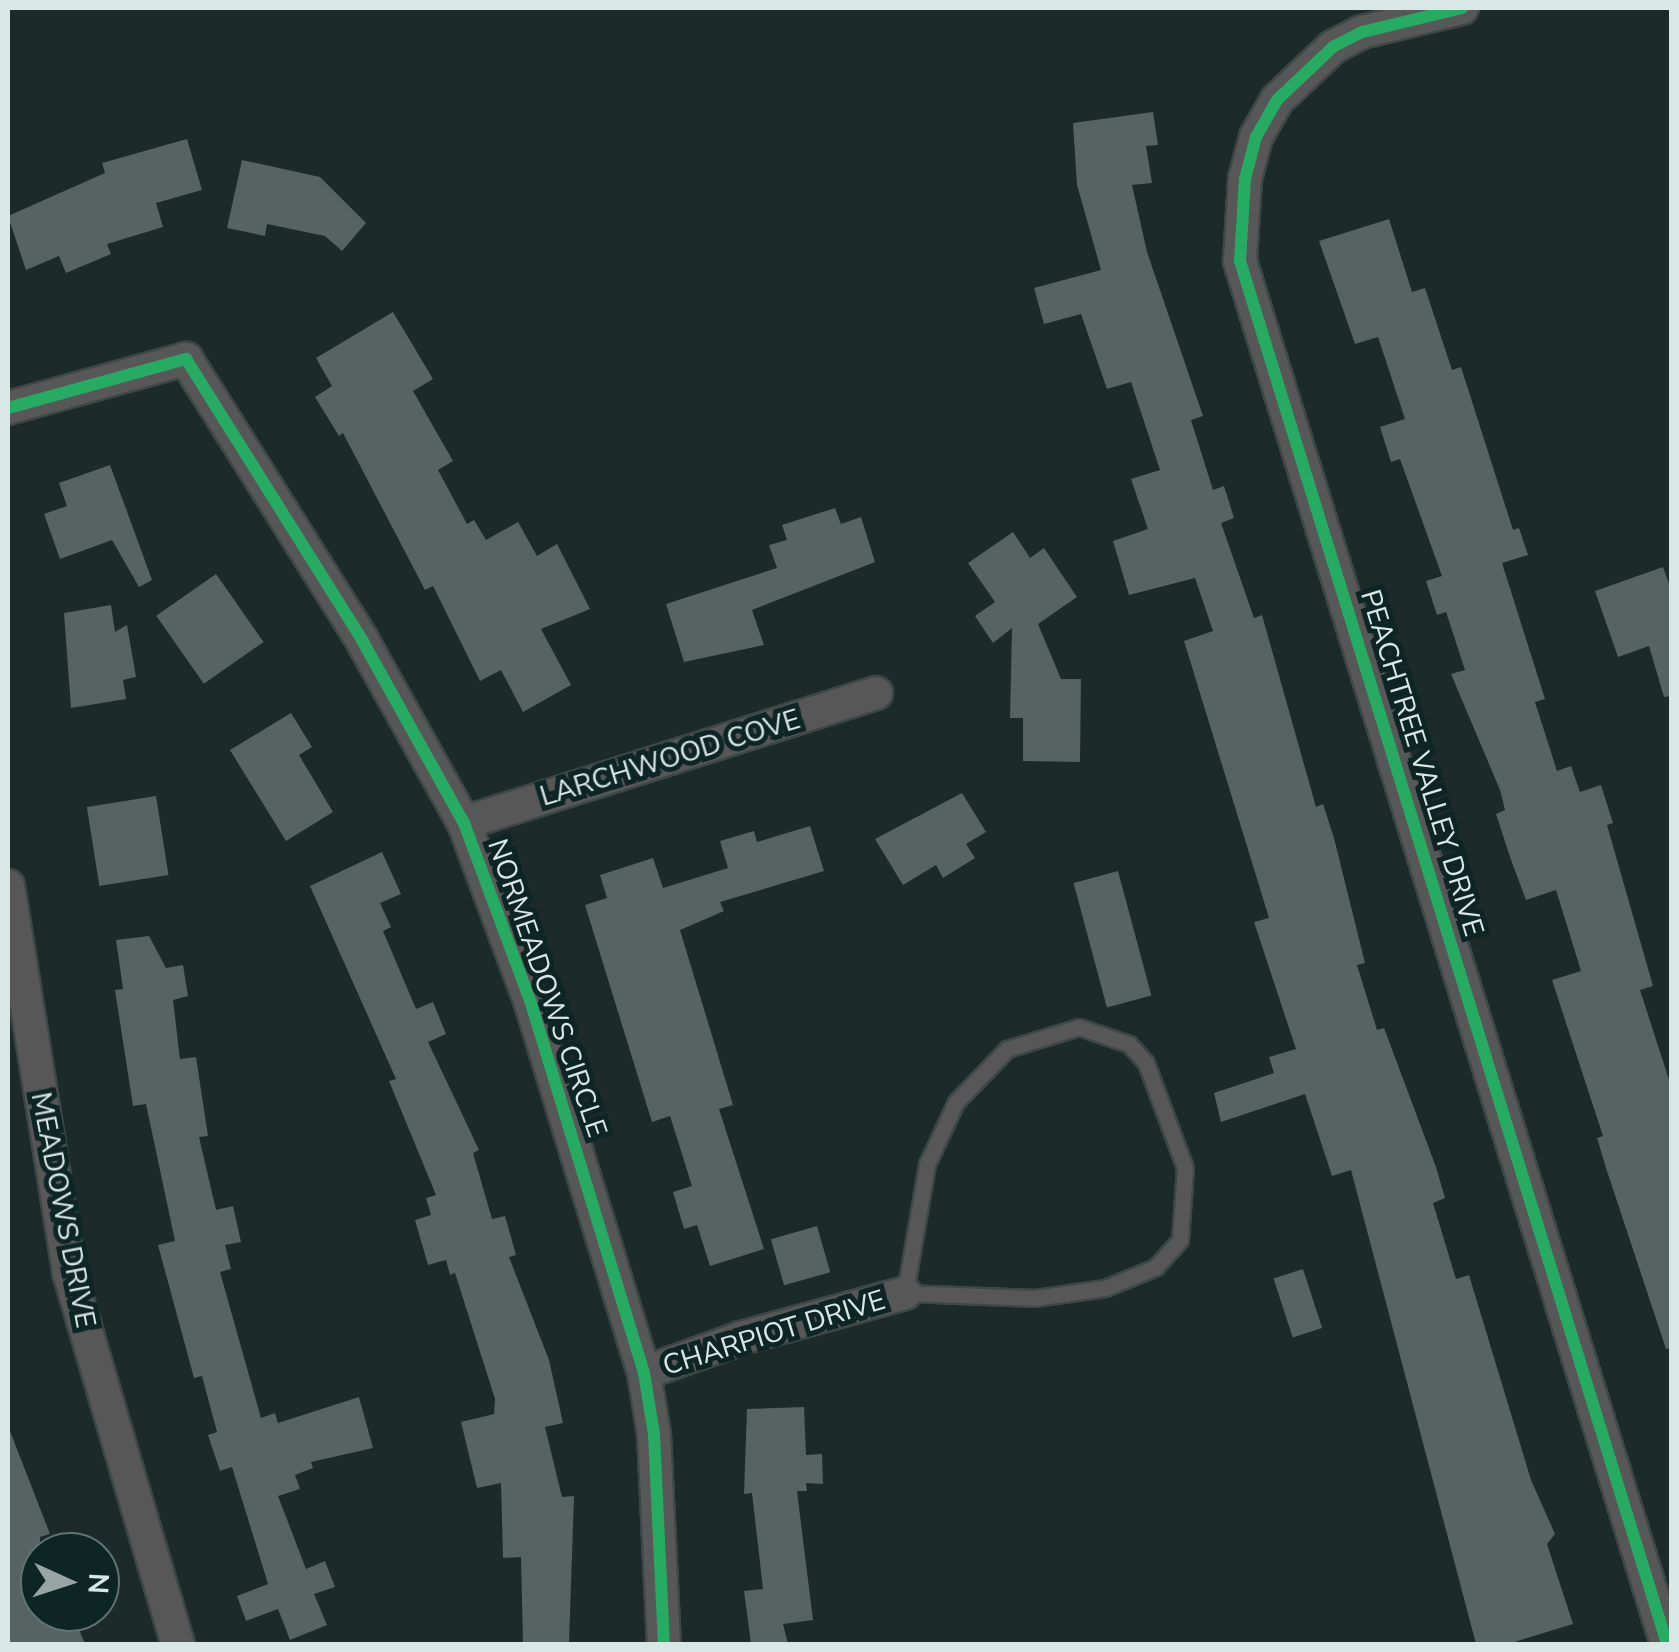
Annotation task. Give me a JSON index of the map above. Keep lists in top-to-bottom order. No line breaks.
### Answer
{"streets":{"street":["LARCHWOOD COVE","PEACHTREE VALLEY DRIVE","NORMEADOWS CIRCLE","MEADOWS DRIVE","CHARPIOT DRIVE"]},"crossings":[["LARCHWOOD COVE","NORMEADOWS CIRCLE"],["NORMEADOWS CIRCLE","CHARPIOT DRIVE"]],"north":"right"}
